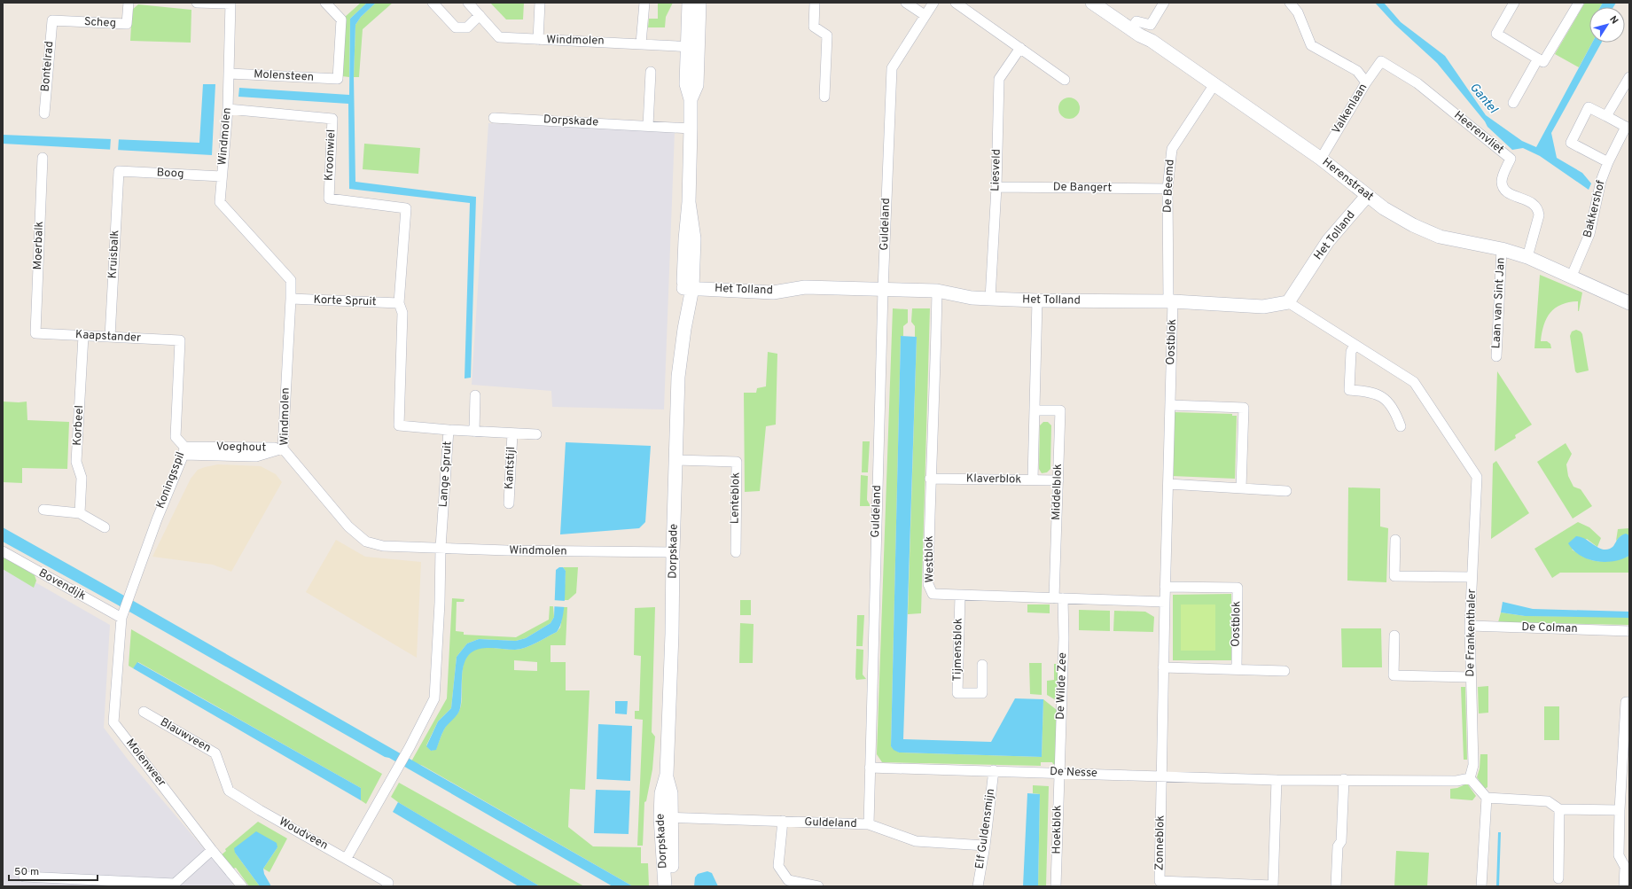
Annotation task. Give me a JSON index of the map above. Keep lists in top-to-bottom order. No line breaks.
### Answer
{"streets":{"street":["Scheg","Windmolen","Bontelrad","Molensteen","Valkenlaan","Dorpskade","Heerenvliet","Kroonwiel","Liesveld","Boog","Herenstraat","De Beemd","De Bangert","Bakkershof","Guldeland","Het Tolland","Moerbalk","Kruisbalk","Korte Spruit","Laan van Sint Jan","Kaapstander","Oostblok","Korbeel","Voeghout","Kantstijl","Lange Spruit","Klaverblok","Koningsspil","Middelblok","Lenteblok","Westblok","Bovendijk","De Colman","De Frankenthaler","Tijmensblok","De Wilde Zee","Blauwveen","Molenweer","De Nesse","Elf Guldensmijn","Hoekblok","Woudveen","Zonneblok"]},"crossings":[["Scheg","Bontelrad"],["Windmolen","Molensteen"],["Windmolen","Dorpskade"],["Windmolen","Kroonwiel"],["Windmolen","Boog"],["Windmolen","Korte Spruit"],["Windmolen","Voeghout"],["Windmolen","Lange Spruit"],["Valkenlaan","Heerenvliet"],["Valkenlaan","Herenstraat"],["Dorpskade","Guldeland"],["Dorpskade","Het Tolland"],["Dorpskade","Lenteblok"],["Heerenvliet","Herenstraat"],["Kroonwiel","Lange Spruit"],["Liesveld","De Bangert"],["Liesveld","Het Tolland"],["Boog","Kruisbalk"],["Herenstraat","De Beemd"],["Herenstraat","Bakkershof"],["Herenstraat","Het Tolland"],["Herenstraat","Laan van Sint Jan"],["De Beemd","De Bangert"],["De Beemd","Het Tolland"],["De Beemd","Oostblok"],["Guldeland","Het Tolland"],["Guldeland","De Nesse"],["Het Tolland","Oostblok"],["Het Tolland","Westblok"],["Het Tolland","De Frankenthaler"],["Moerbalk","Kaapstander"],["Kruisbalk","Kaapstander"],["Korte Spruit","Lange Spruit"],["Kaapstander","Korbeel"],["Kaapstander","Koningsspil"],["Oostblok","Westblok"],["Oostblok","De Nesse"],["Oostblok","Zonneblok"],["Voeghout","Koningsspil"],["Kantstijl","Lange Spruit"],["Lange Spruit","Woudveen"],["Klaverblok","Middelblok"],["Klaverblok","Westblok"],["Koningsspil","Bovendijk"],["Koningsspil","Molenweer"],["Middelblok","Westblok"],["Middelblok","De Wilde Zee"],["Westblok","Tijmensblok"],["Westblok","De Wilde Zee"],["Bovendijk","Molenweer"],["De Colman","De Frankenthaler"],["De Wilde Zee","De Nesse"],["De Wilde Zee","Hoekblok"],["Blauwveen","Woudveen"],["De Nesse","Elf Guldensmijn"],["De Nesse","Hoekblok"],["De Nesse","Zonneblok"]],"water":["Gantel"],"scale_bar":"50 m","north":"top right"}
